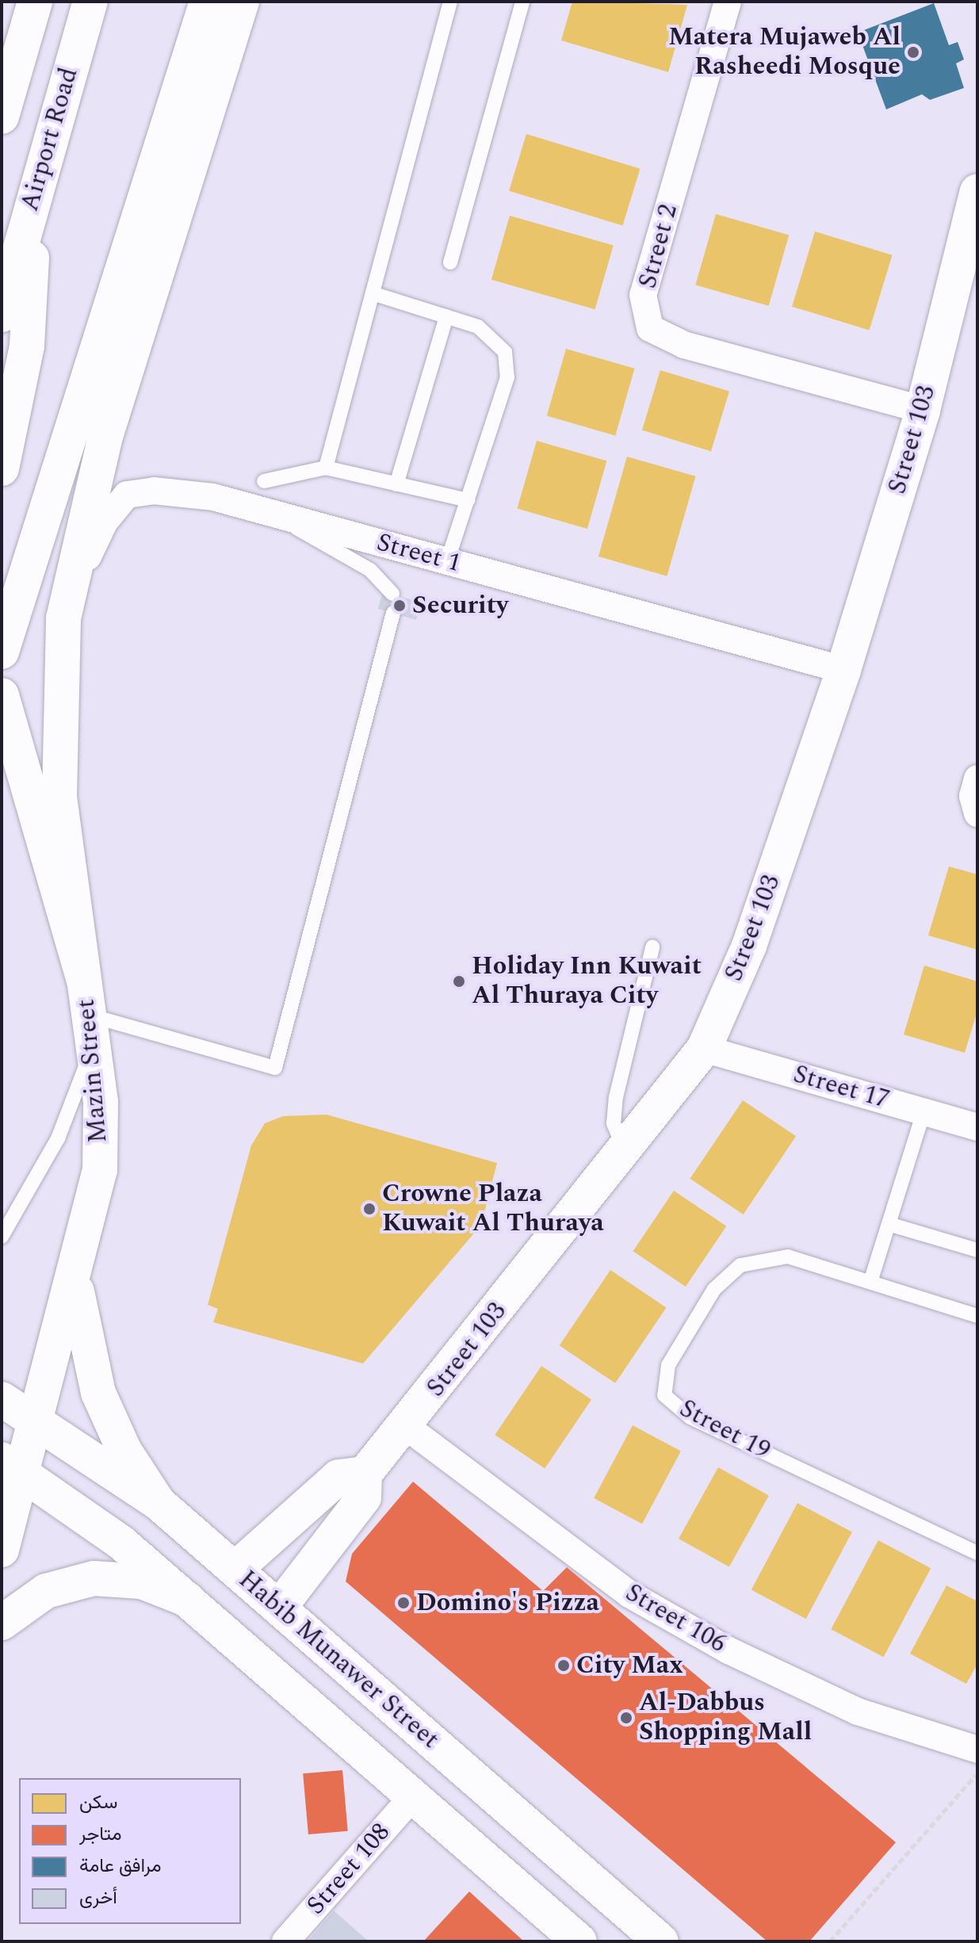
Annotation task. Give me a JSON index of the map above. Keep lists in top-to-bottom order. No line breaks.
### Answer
{"streets":{"main road":["Airport Road","Street 103","Mazin Street","Habib Munawer Street"],"street":["Street 2","Street 1","Street 17","Street 106","Street 108"],"lane":["Street 19"]},"crossings":[["Street 2","Street 103"],["Street 103","Street 1"],["Street 103","Street 17"],["Street 103","Street 106"],["Street 1","Mazin Street"],["Mazin Street","Habib Munawer Street"]],"places":["Matera Mujaweb Al Rasheedi Mosque","Security","Holiday Inn Kuwait Al Thuraya City","Crowne Plaza Kuwait Al Thuraya","Domino's Pizza","City Max","Al-Dabbus Shopping Mall"],"legend":["سكن","متاجر","مرافق عامة","أخرى"]}
